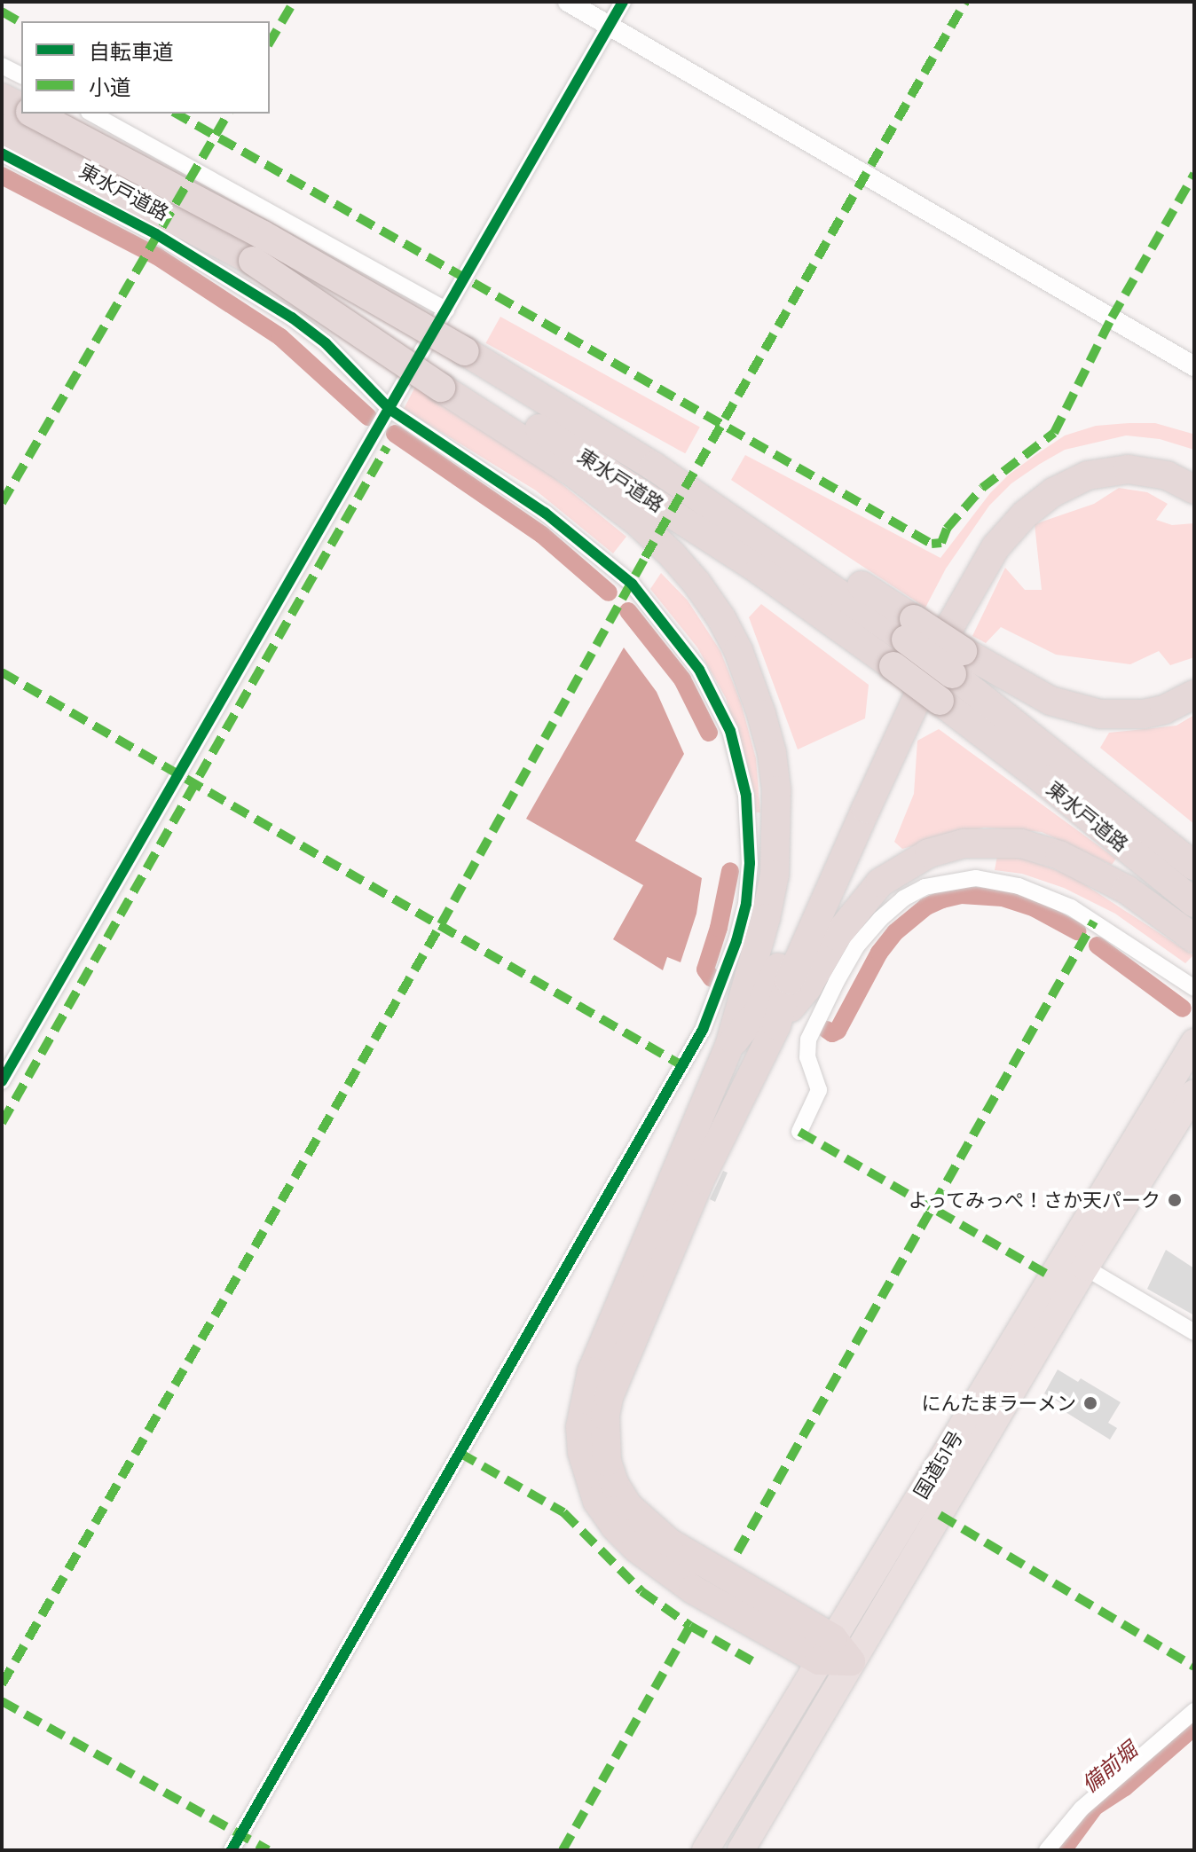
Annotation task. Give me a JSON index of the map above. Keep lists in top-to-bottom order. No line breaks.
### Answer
{"streets":{"highway":["東水戸道路","国道51号"]},"water":["備前堀"],"places":["よってみっぺ！さか天パーク","にんたまラーメン"],"legend":["自転車道","小道"]}
